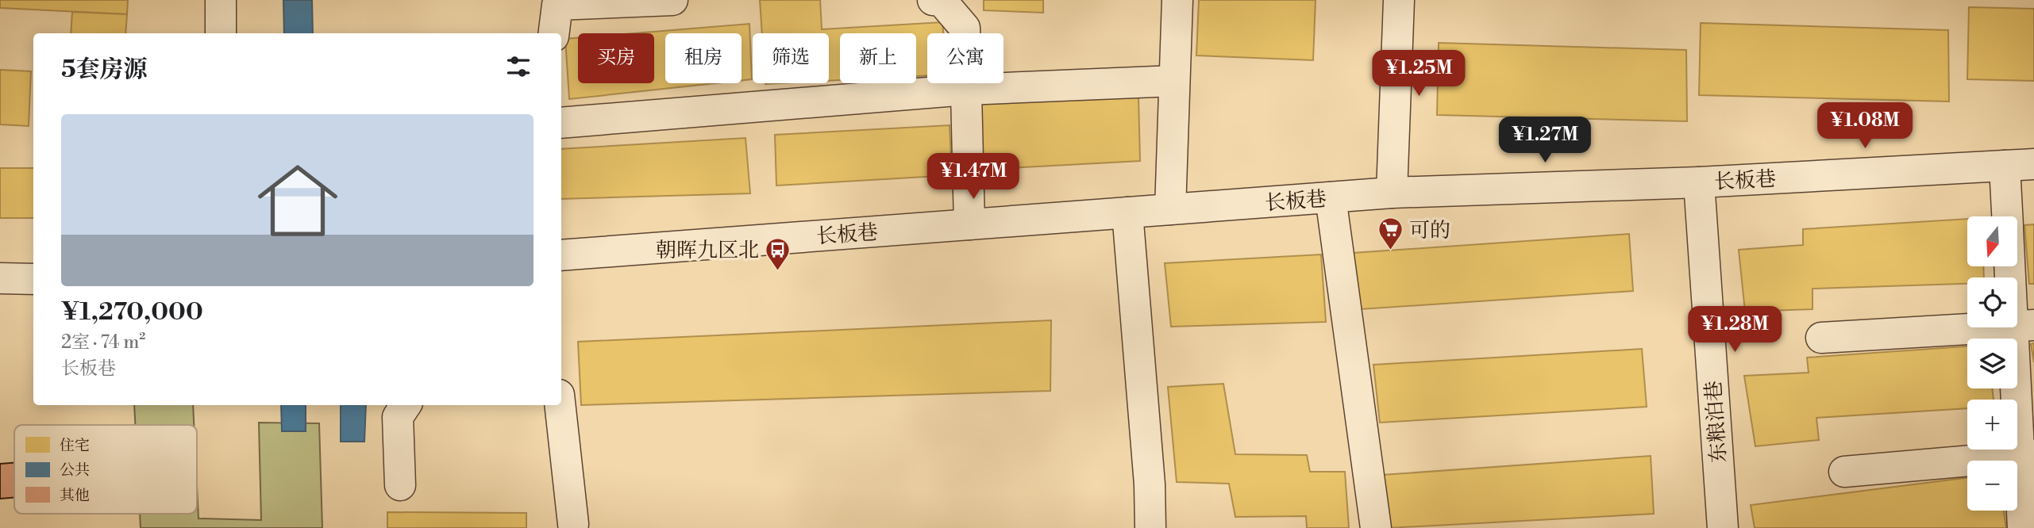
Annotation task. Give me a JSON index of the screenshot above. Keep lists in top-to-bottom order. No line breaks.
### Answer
{"streets":{"street":["长板巷","东粮泊巷"]},"crossings":[["长板巷","东粮泊巷"]],"places":{"supermarket":["可的"],"bus stop":["朝晖九区北"]},"legend":["住宅","公共","其他"],"north":"bottom","page":{"chip":["买房","租房","筛选","新上","公寓"],"heading":"5套房源","price":["¥1.25M","¥1.08M","¥1.27M","¥1.47M","¥1.28M"],"list":[{"name":"¥1,270,000","note":"2室 · 74 m² · 长板巷"}],"map_buttons":["+","−"]}}
